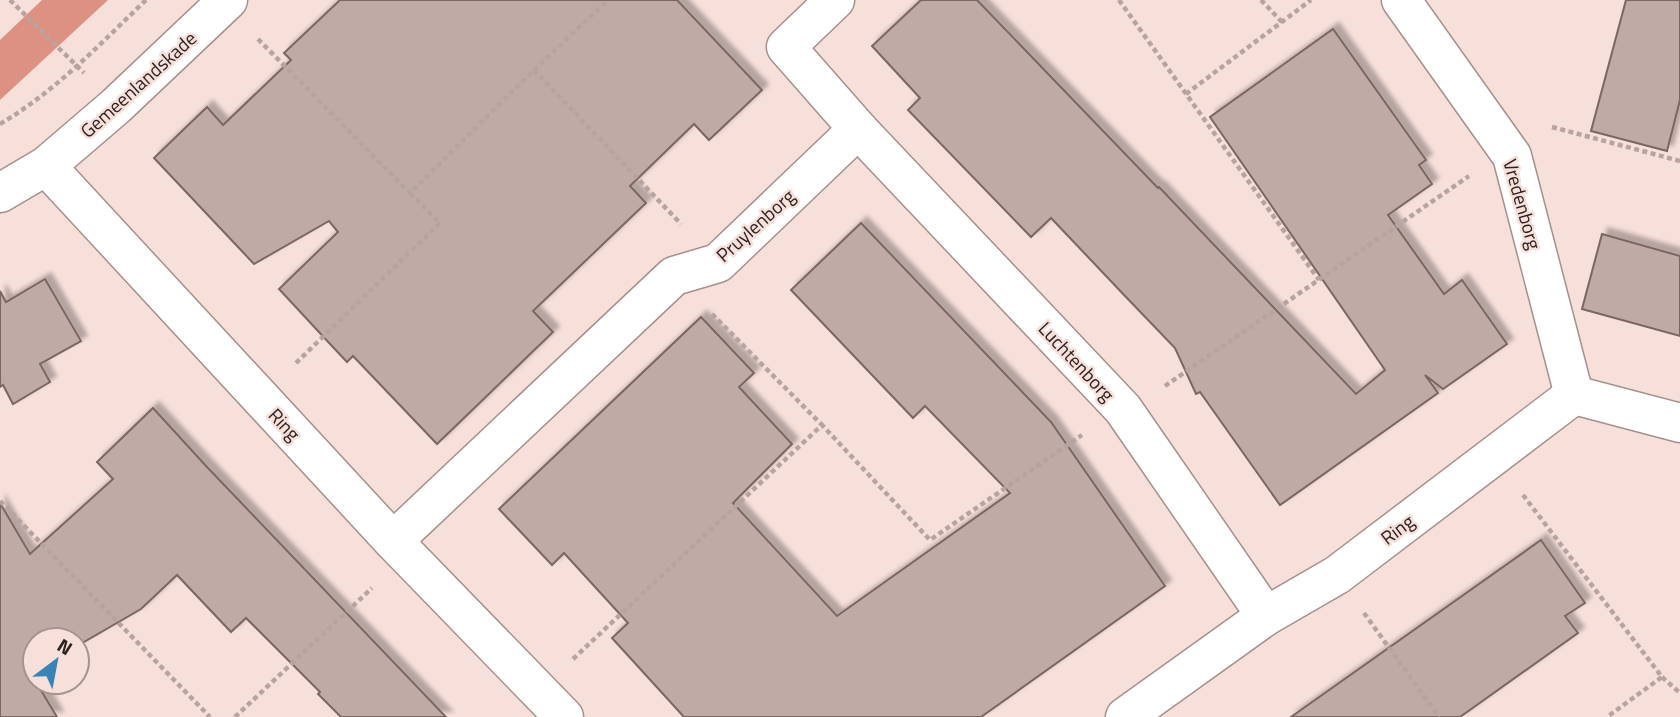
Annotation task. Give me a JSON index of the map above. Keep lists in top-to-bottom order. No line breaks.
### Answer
{"streets":{"street":["Gemeenlandskade","Vredenborg","Pruylenborg","Luchtenborg","Ring"]},"crossings":[["Gemeenlandskade","Ring"],["Vredenborg","Ring"],["Pruylenborg","Luchtenborg"],["Pruylenborg","Ring"],["Luchtenborg","Ring"]],"north":"top right"}
